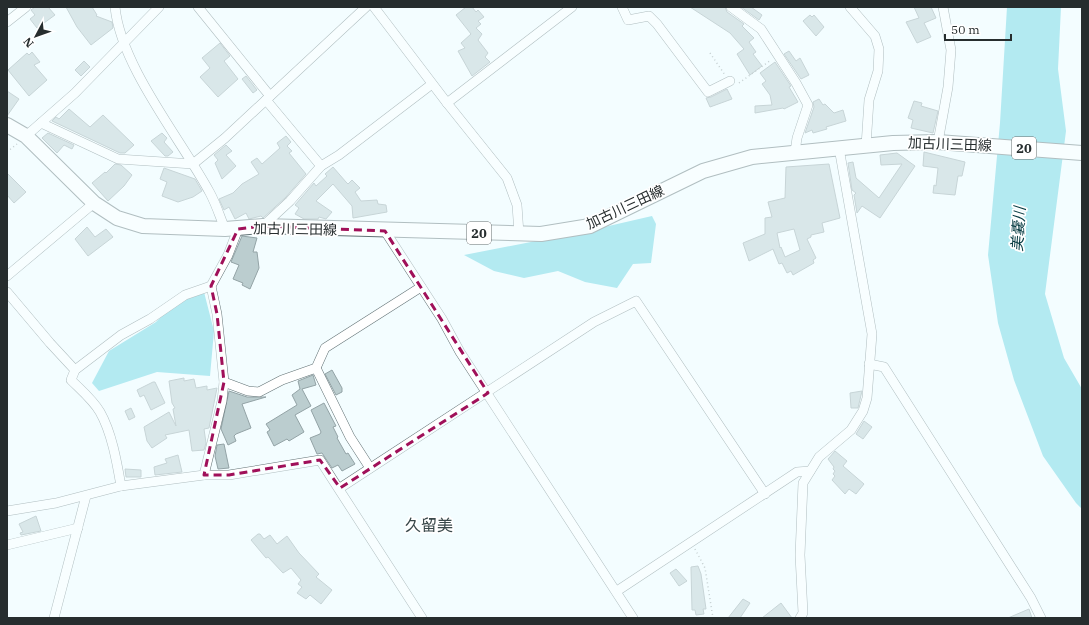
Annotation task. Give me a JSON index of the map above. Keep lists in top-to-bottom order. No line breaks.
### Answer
{"streets":{"main road":["加古川三田線","20"]},"districts":["久留美"],"water":["美嚢川"],"scale_bar":"50 m","north":"bottom left"}
